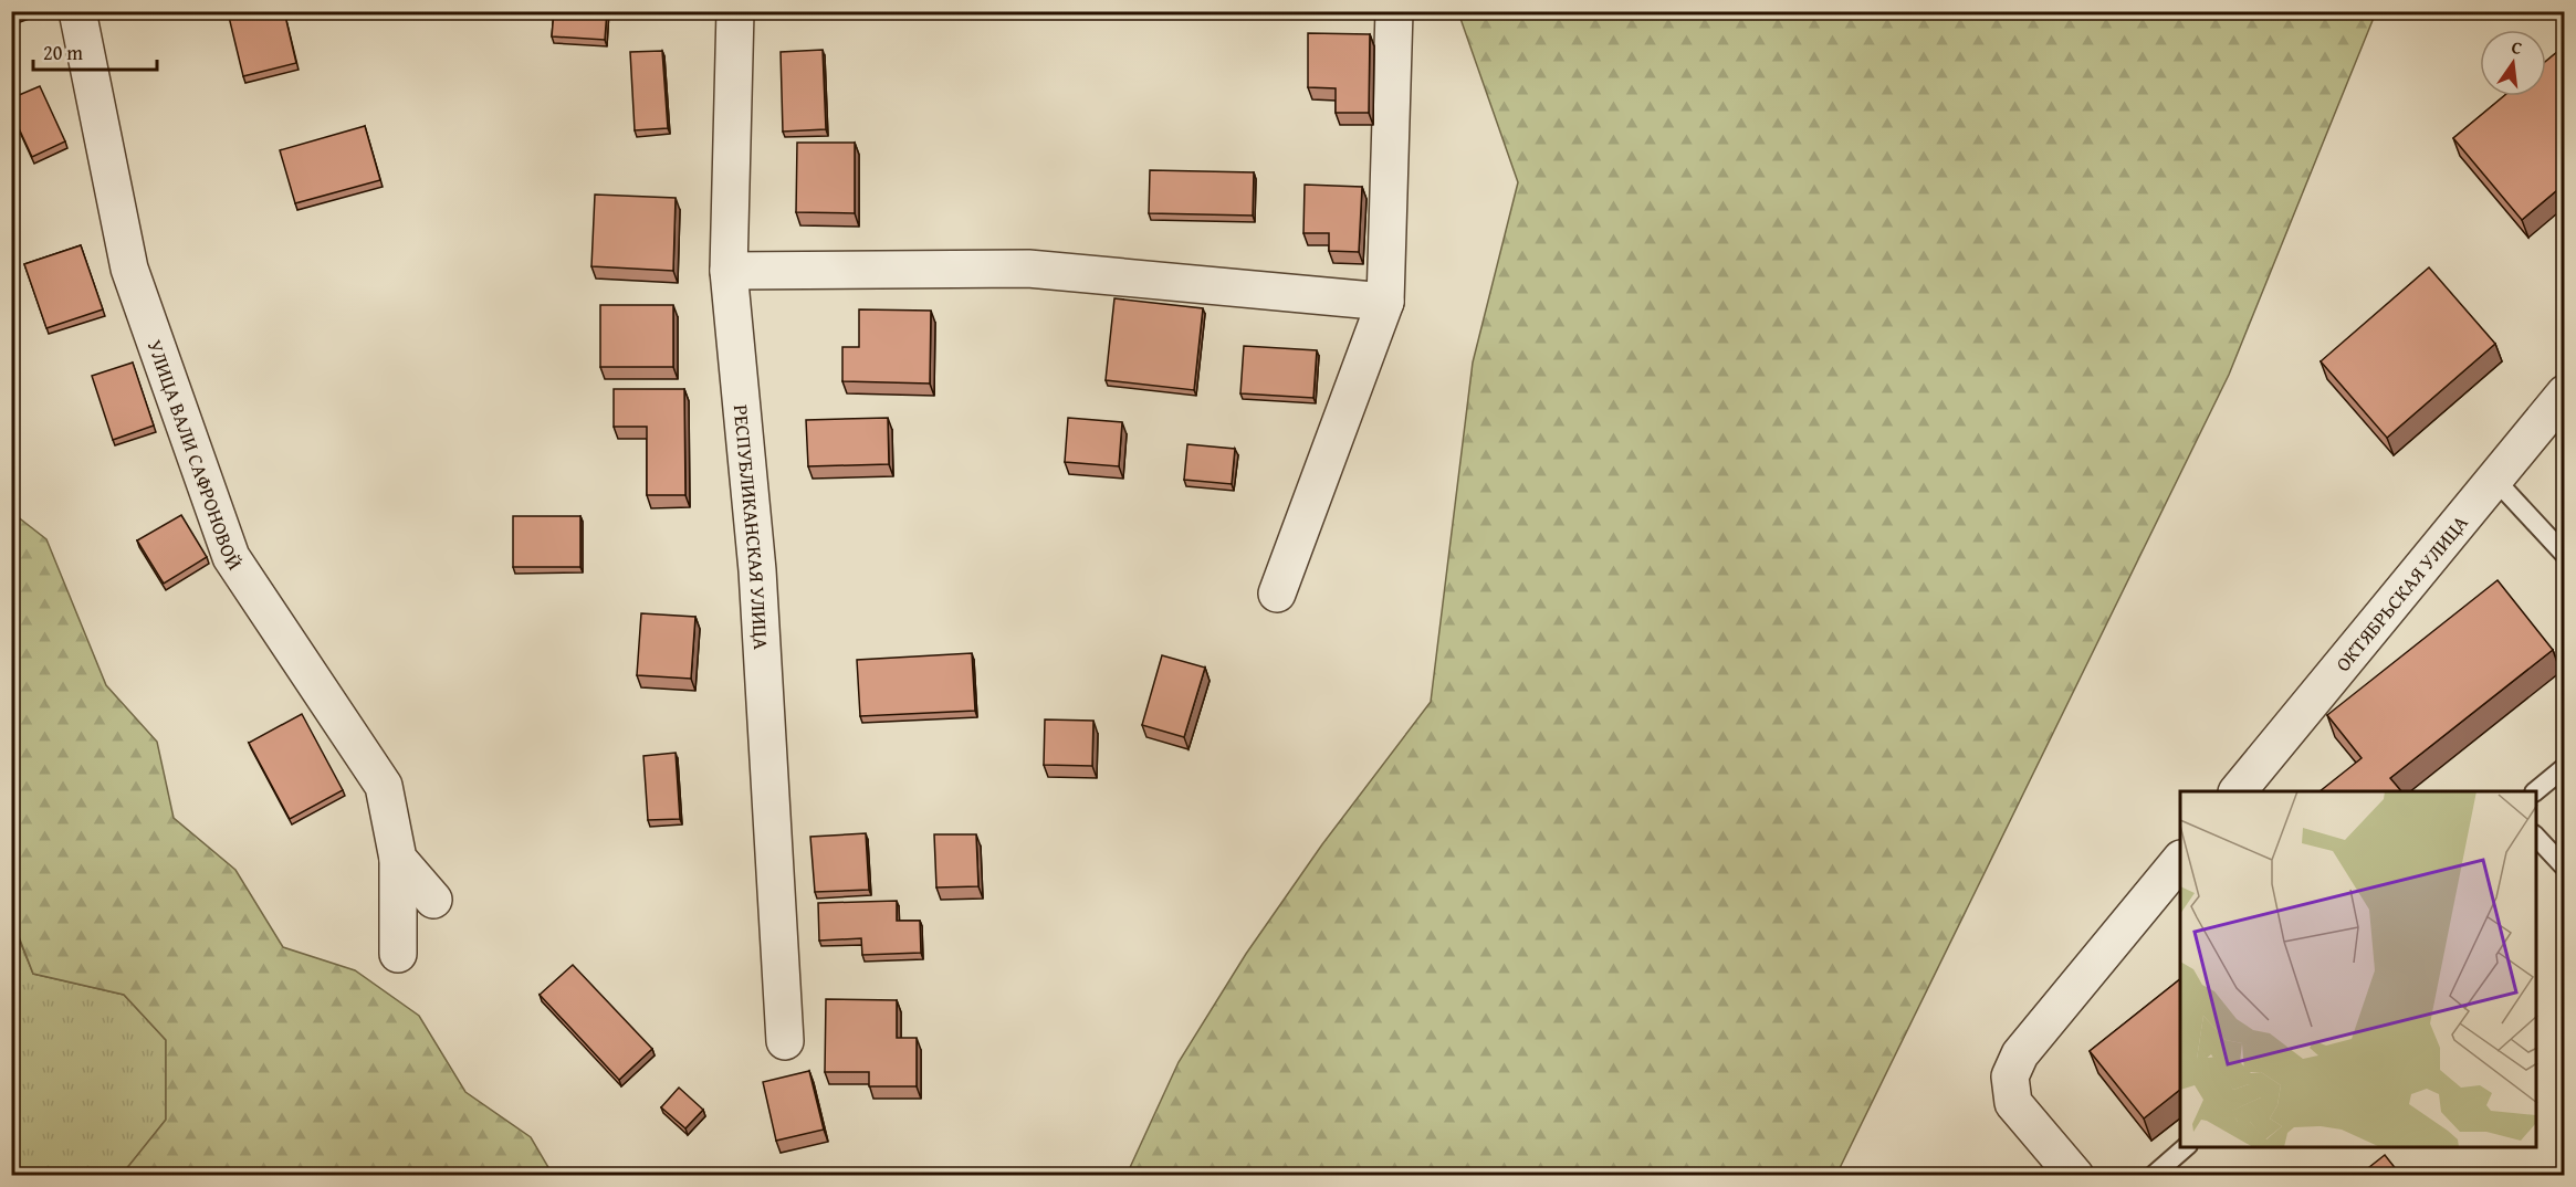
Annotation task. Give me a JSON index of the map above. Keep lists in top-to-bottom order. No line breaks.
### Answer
{"streets":{"street":["УЛИЦА ВАЛИ САФРОНОВОЙ","РЕСПУБЛИКАНСКАЯ УЛИЦА","ОКТЯБРЬСКАЯ УЛИЦА"]},"scale_bar":"20 m","north":"top"}
